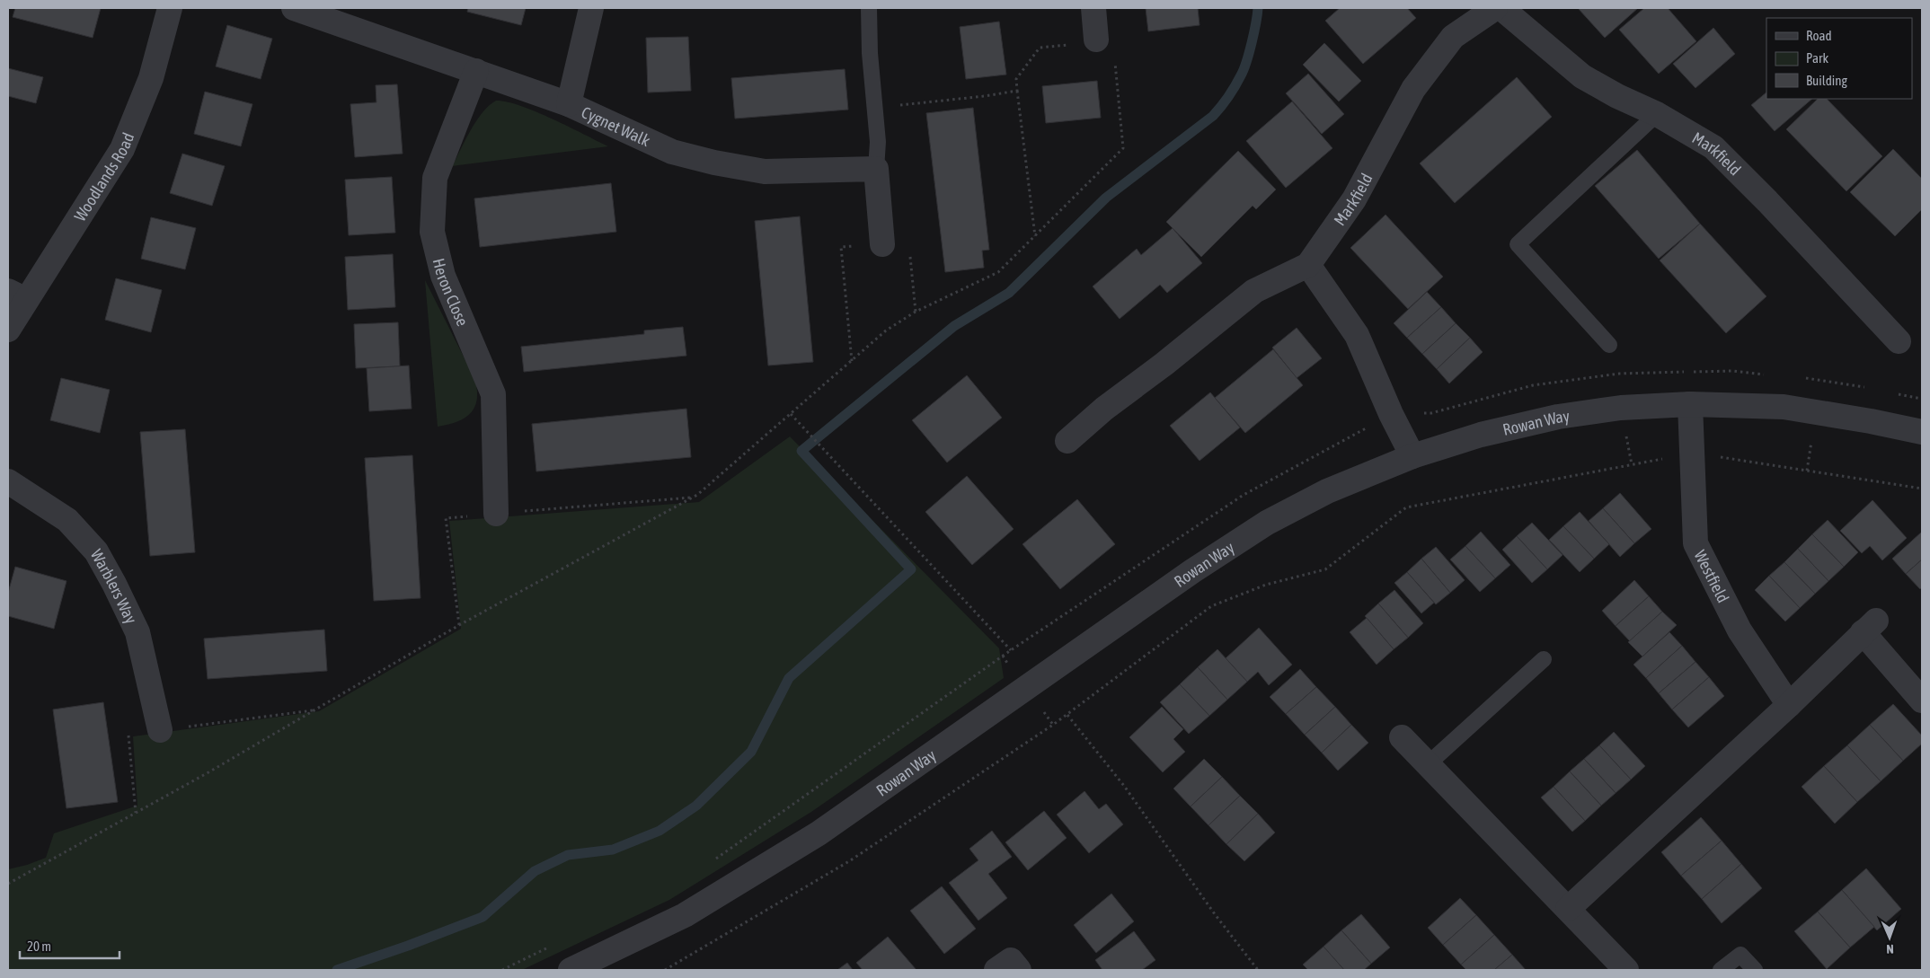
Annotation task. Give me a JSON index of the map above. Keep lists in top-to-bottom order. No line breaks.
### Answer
{"streets":{"street":["Cygnet Walk","Markfield","Woodlands Road","Heron Close","Rowan Way","Westfield","Warblers Way"]},"crossings":[["Cygnet Walk","Heron Close"],["Rowan Way","Westfield"]],"legend":["Road","Park","Building"],"scale_bar":"20 m","north":"bottom"}
